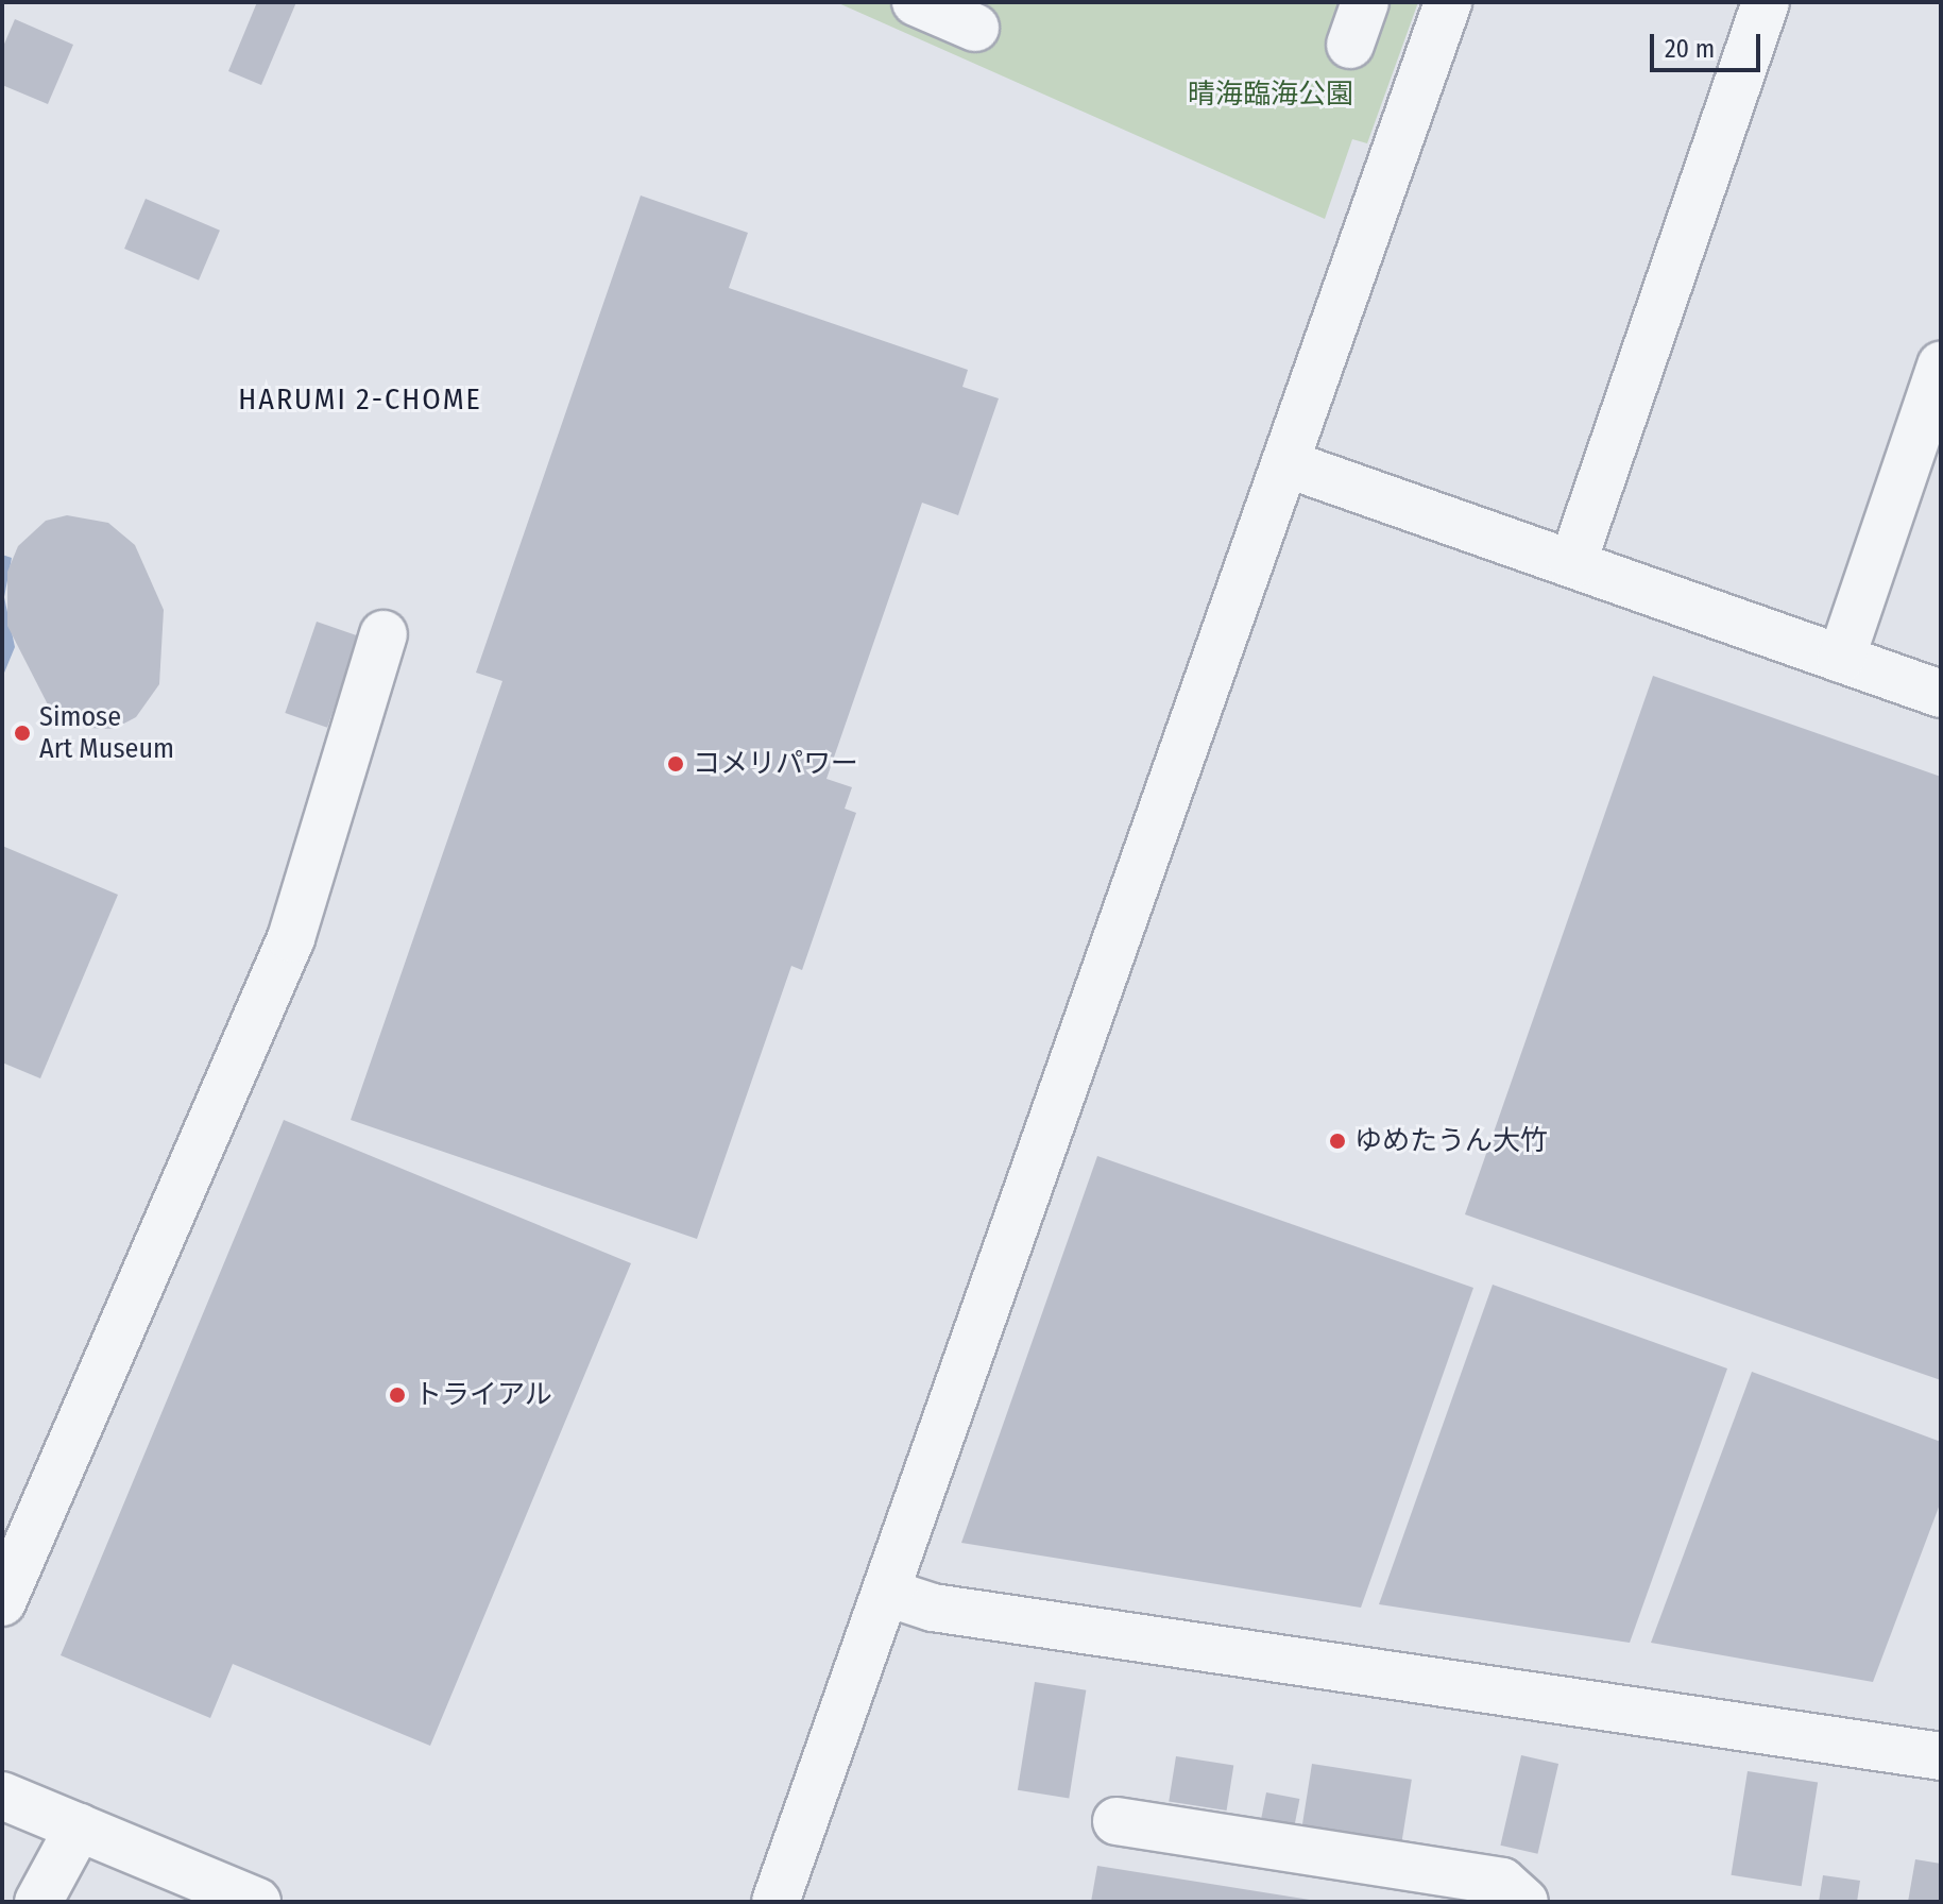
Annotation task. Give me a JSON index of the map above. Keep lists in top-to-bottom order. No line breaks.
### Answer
{"districts":["HARUMI 2-CHOME"],"parks":["晴海臨海公園"],"places":["Simose Art Museum","コメリパワー","ゆめたうん大竹","トライアル"],"scale_bar":"20 m"}
